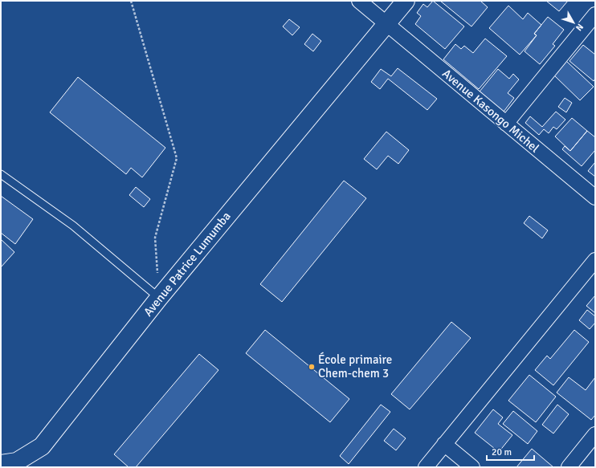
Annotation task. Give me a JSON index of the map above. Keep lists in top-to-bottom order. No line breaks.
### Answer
{"streets":{"street":["Avenue Kasongo Michel","Avenue Patrice Lumumba"]},"crossings":[["Avenue Kasongo Michel","Avenue Patrice Lumumba"]],"places":["École primaire Chem-chem 3"],"scale_bar":"20 m","north":"bottom right"}
